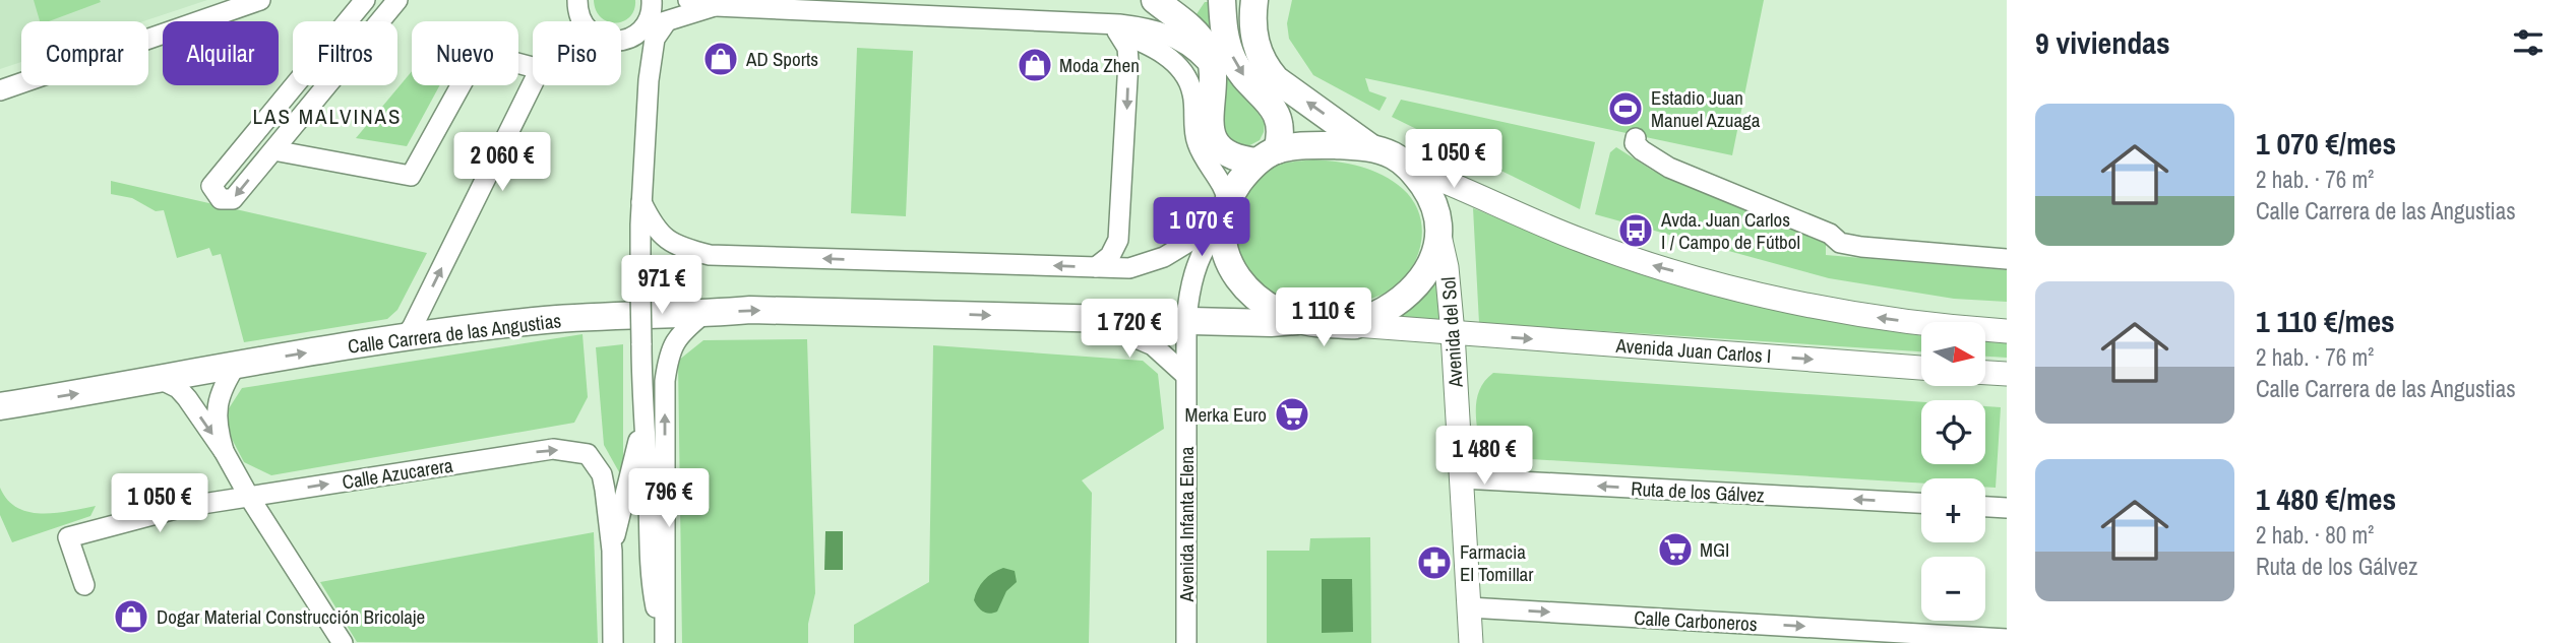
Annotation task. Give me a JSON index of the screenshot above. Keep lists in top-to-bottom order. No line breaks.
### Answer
{"streets":{"main road":["Calle Carrera de las Angustias"],"street":["Avenida del Sol","Avenida Juan Carlos I","Calle Azucarera","Ruta de los Gálvez","Avenida Infanta Elena","Calle Carboneros"]},"crossings":[["Avenida del Sol","Calle Carrera de las Angustias"],["Avenida del Sol","Avenida Juan Carlos I"],["Avenida del Sol","Ruta de los Gálvez"],["Avenida del Sol","Avenida Infanta Elena"],["Avenida del Sol","Calle Carboneros"],["Calle Carrera de las Angustias","Avenida Juan Carlos I"],["Calle Carrera de las Angustias","Avenida Infanta Elena"],["Avenida Juan Carlos I","Avenida Infanta Elena"]],"one_way":["Calle Carrera de las Angustias","Calle Azucarera","Ruta de los Gálvez","Calle Carboneros"],"districts":["LAS MALVINAS"],"places":{"shop":["AD Sports","Moda Zhen","Dogar Material Construcción Bricolaje"],"sports":["Estadio Juan Manuel Azuaga"],"bus stop":["Avda. Juan Carlos I / Campo de Fútbol"],"supermarket":["Merka Euro","MGI"],"pharmacy":["Farmacia El Tomillar"]},"north":"right","page":{"heading":"9 viviendas","chip":["Comprar","Alquilar","Filtros","Nuevo","Piso"],"list":[{"name":"1 070 €/mes","note":"2 hab. · 76 m² · Calle Carrera de las Angustias"},{"name":"1 110 €/mes","note":"2 hab. · 76 m² · Calle Carrera de las Angustias"},{"name":"1 480 €/mes","note":"2 hab. · 80 m² · Ruta de los Gálvez"}],"price":["1 050 €","2 060 €","1 070 €","971 €","1 110 €","1 720 €","1 480 €","796 €","1 050 €"],"map_buttons":["+","−"]}}
